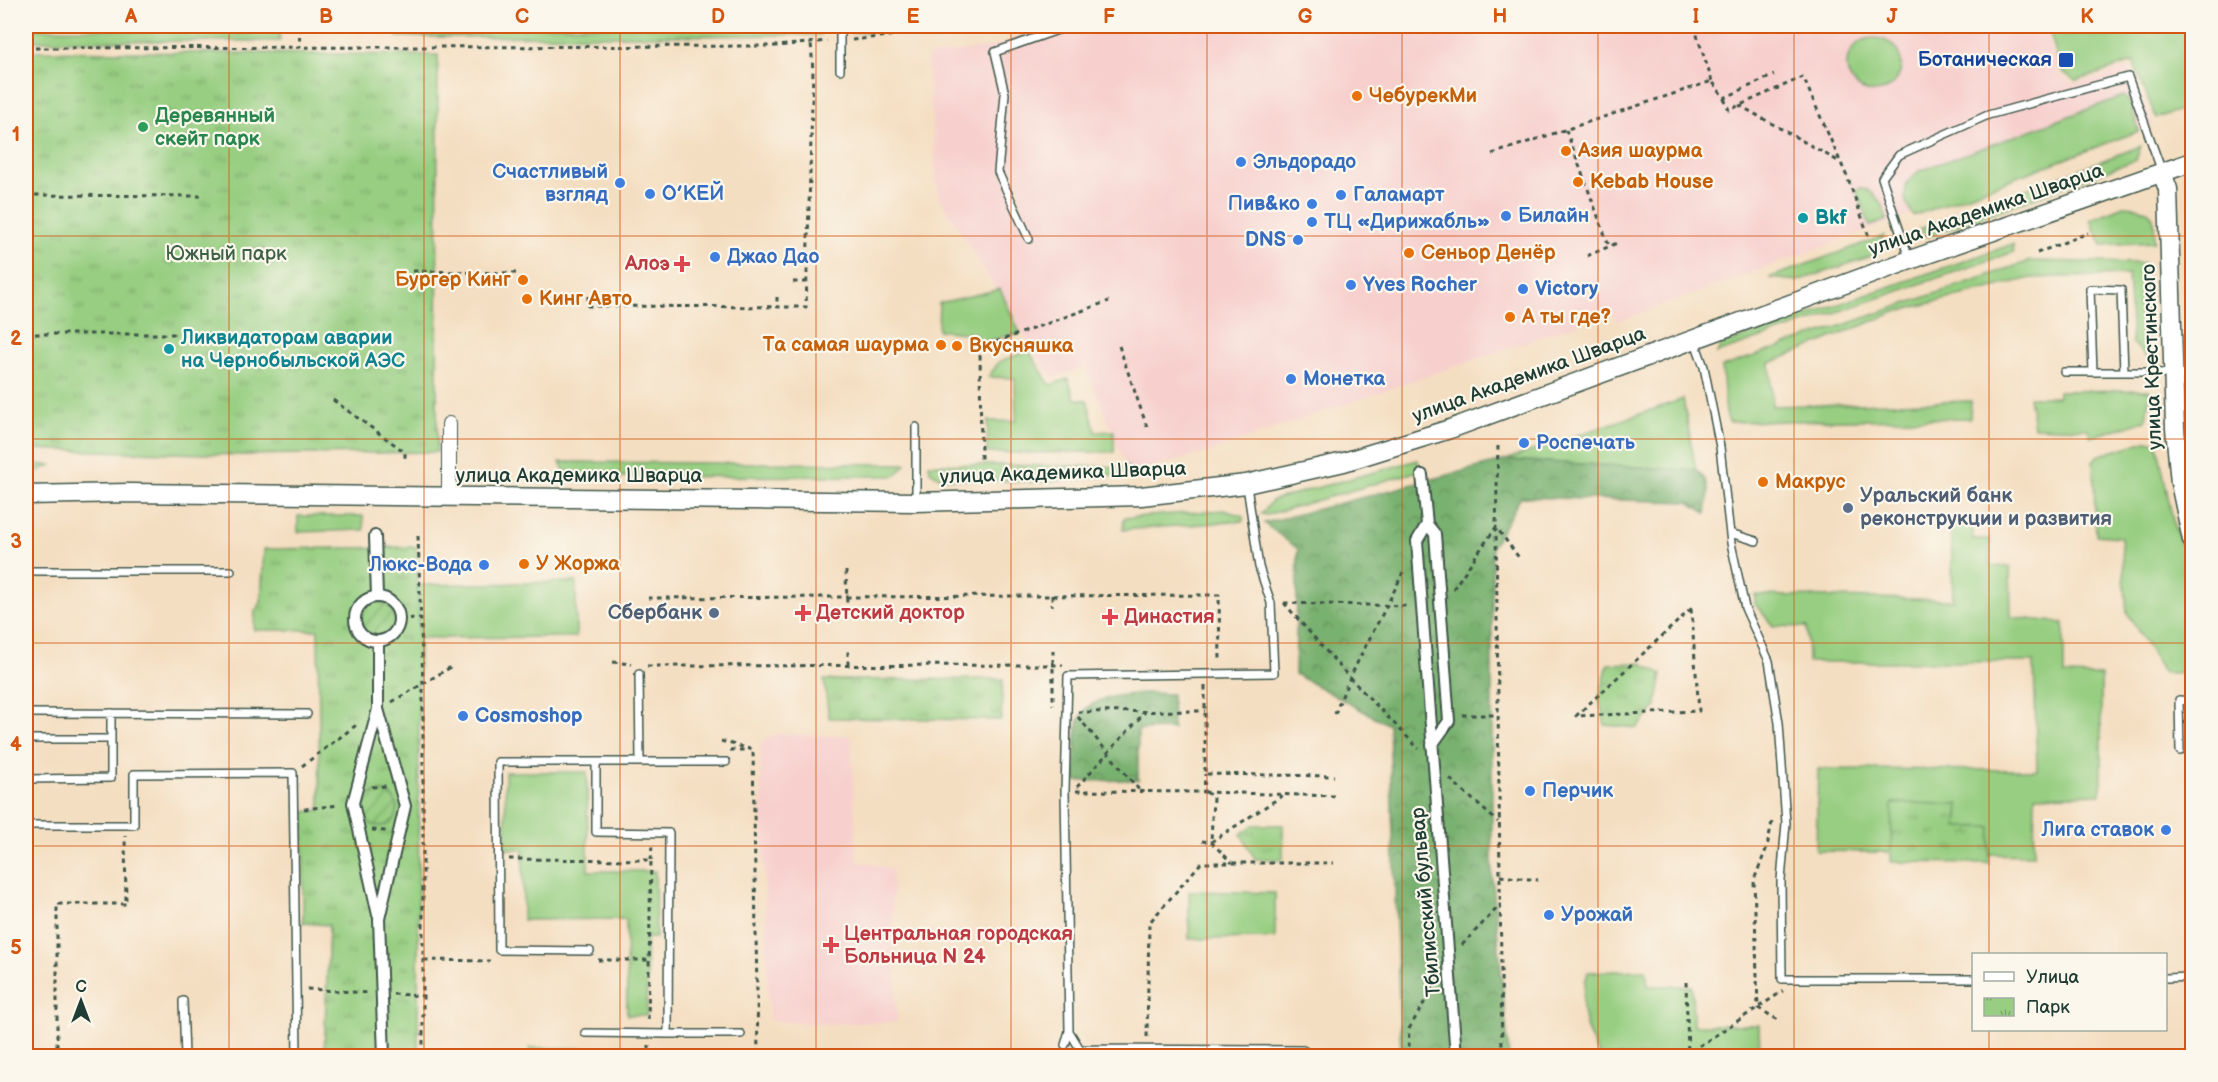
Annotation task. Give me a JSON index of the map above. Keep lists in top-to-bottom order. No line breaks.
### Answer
{"streets":{"street":["улица Академика Шварца","улица Крестинского","Тбилисский бульвар"]},"crossings":[["улица Академика Шварца","улица Крестинского"]],"parks":["Южный парк"],"places":{"transit":["Ботаническая"],"other":["ЧебурекМи","Деревянный скейт парк","Азия шаурма","Эльдорадо","Kebab House","Счастливый взгляд","О’КЕЙ","Галамарт","Пив&ко","Билайн","Bkf","ТЦ «Дирижабль»","DNS","Сеньор Денёр","Джао Дао","Бургер Кинг","Yves Rocher","Victory","Кинг Авто","А ты где?","Та самая шаурма","Вкусняшка","Ликвидаторам аварии на Чернобыльской АЭС","Монетка","Роспечать","Макрус","Уральский банк реконструкции и развития","У Жоржа","Люкс-Вода","Сбербанк","Cosmoshop","Перчик","Лига ставок","Урожай"],"health":["Алоэ","Детский доктор","Династия","Центральная городская Больница N 24"]},"legend":["Улица","Парк"],"north":"top","grid":{"columns":["A","B","C","D","E","F","G","H","I","J","K"],"rows":["1","2","3","4","5"]}}
